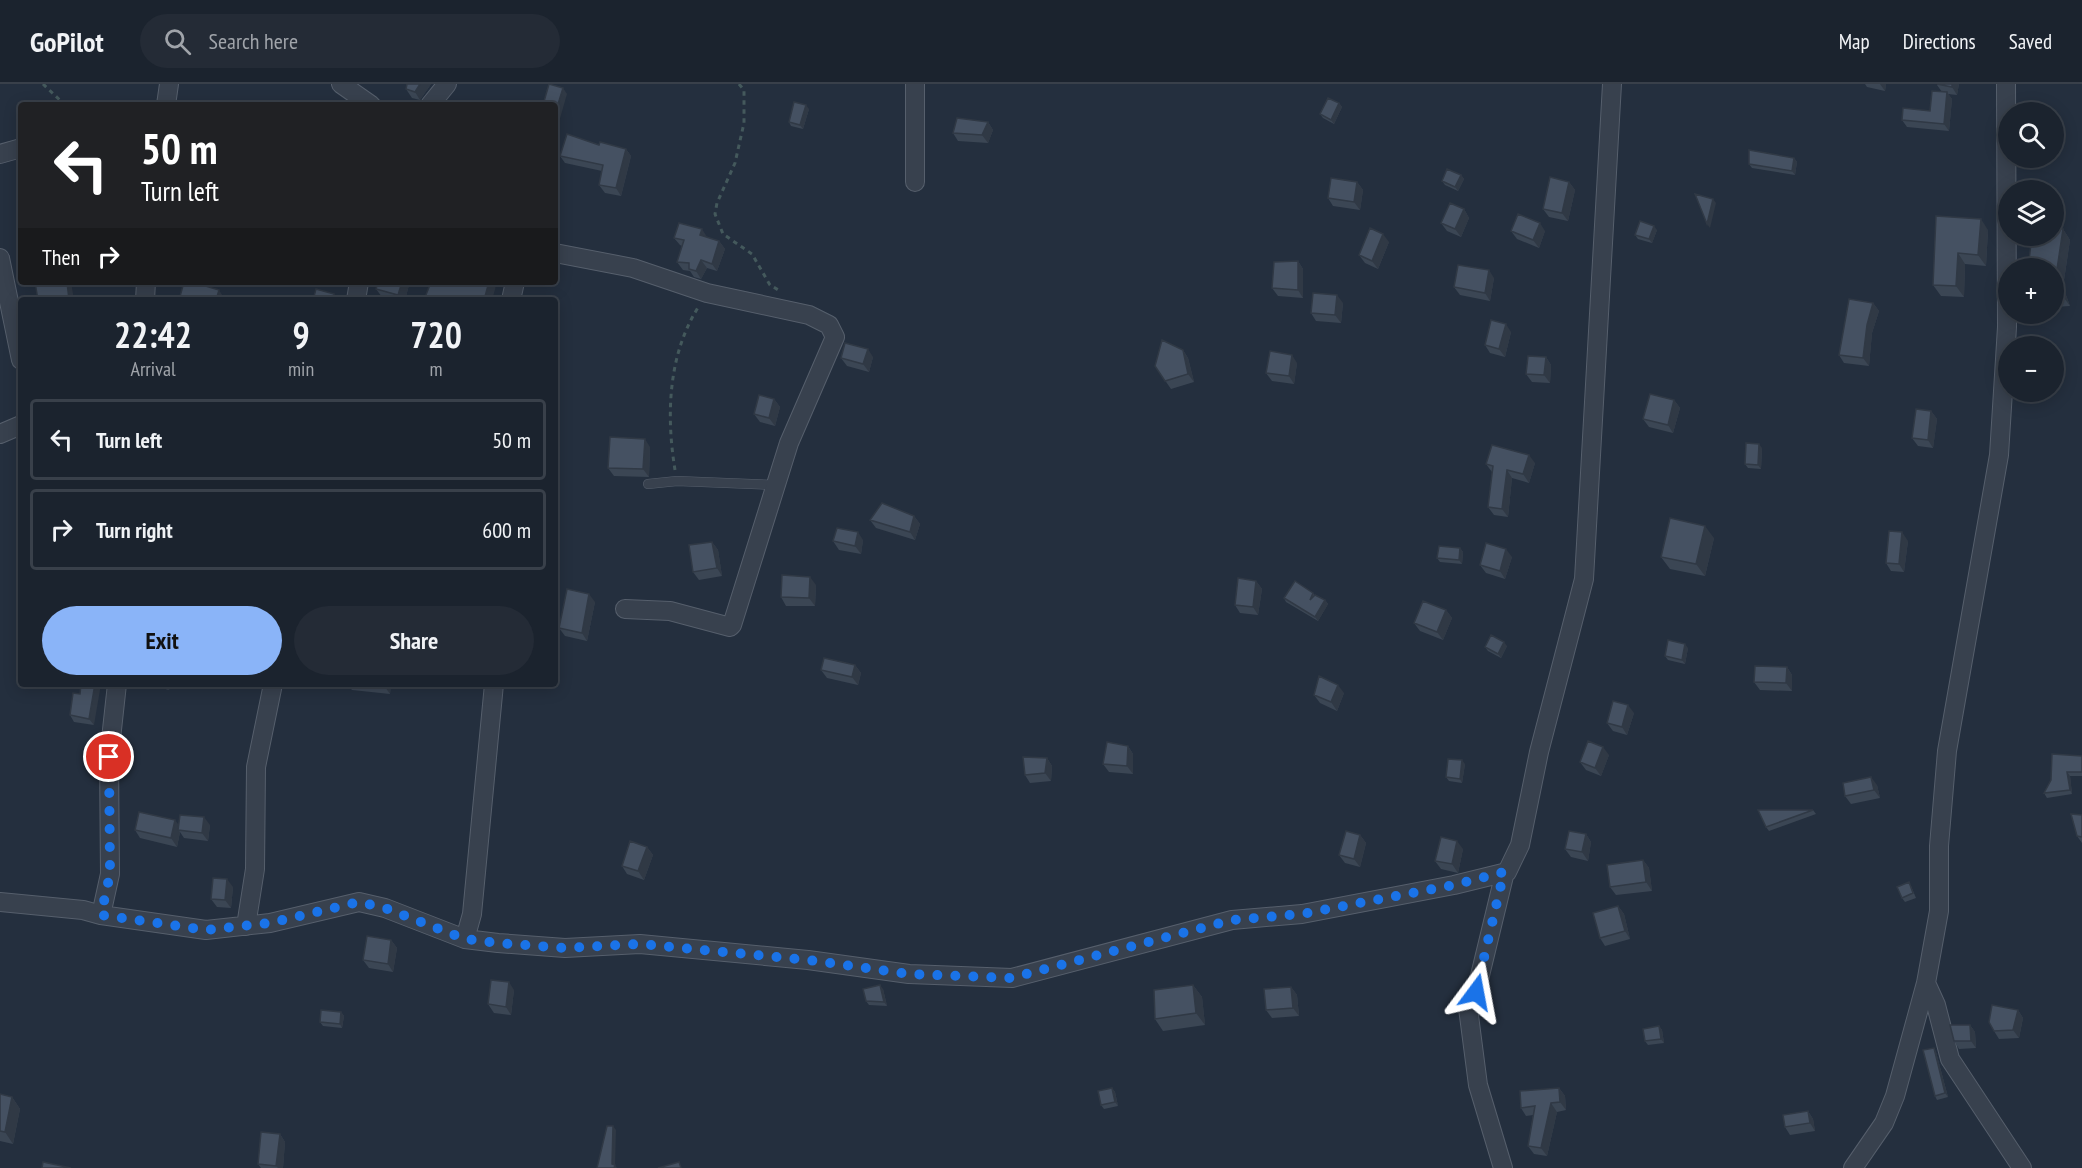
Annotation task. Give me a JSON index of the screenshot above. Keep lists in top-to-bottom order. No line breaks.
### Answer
{"page":{"header":"GoPilot","search":"Search here","nav":["Map","Directions","Saved"],"map_buttons":["+","−"],"turn":["50 m","Turn left"],"then":"Then","eta":["22:42","Arrival","9","min","720","m"],"list":[{"name":"Turn left","value":"50 m"},{"name":"Turn right","value":"600 m"}],"buttons":["Exit","Share"]}}
